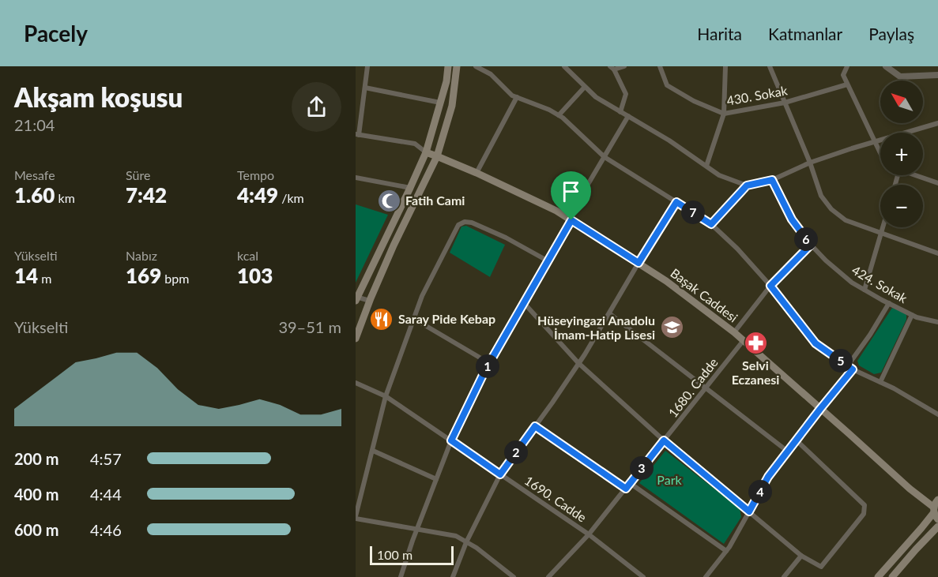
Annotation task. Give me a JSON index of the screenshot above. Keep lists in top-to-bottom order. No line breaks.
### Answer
{"streets":{"main road":["Başak Caddesi"],"street":["430. Sokak","424. Sokak","1680. Cadde","1690. Cadde"]},"crossings":[["Başak Caddesi","1680. Cadde"],["1680. Cadde","1690. Cadde"]],"parks":["Park"],"places":{"mosque":["Fatih Cami"],"restaurant":["Saray Pide Kebap"],"school or university":["Hüseyingazi Anadolu İmam-Hatip Lisesi"],"pharmacy":["Selvi Eczanesi"]},"scale_bar":"100 m","north":"top left","page":{"header":"Pacely","nav":["Harita","Katmanlar","Paylaş"],"heading":["Akşam koşusu","21:04"],"map_buttons":["+","−"],"stats":[["Mesafe","1.60 km"],["Süre","7:42"],["Tempo","4:49 /km"],["Yükselti","14 m"],["Nabız","169 bpm"],["kcal","103"]],"pins":["7","6","5","1","2","3","4"],"chart":["Yükselti","39–51 m"],"list":[{"name":"200 m","note":"4:57"},{"name":"400 m","note":"4:44"},{"name":"600 m","note":"4:46"}],"scale":"100 m"}}
